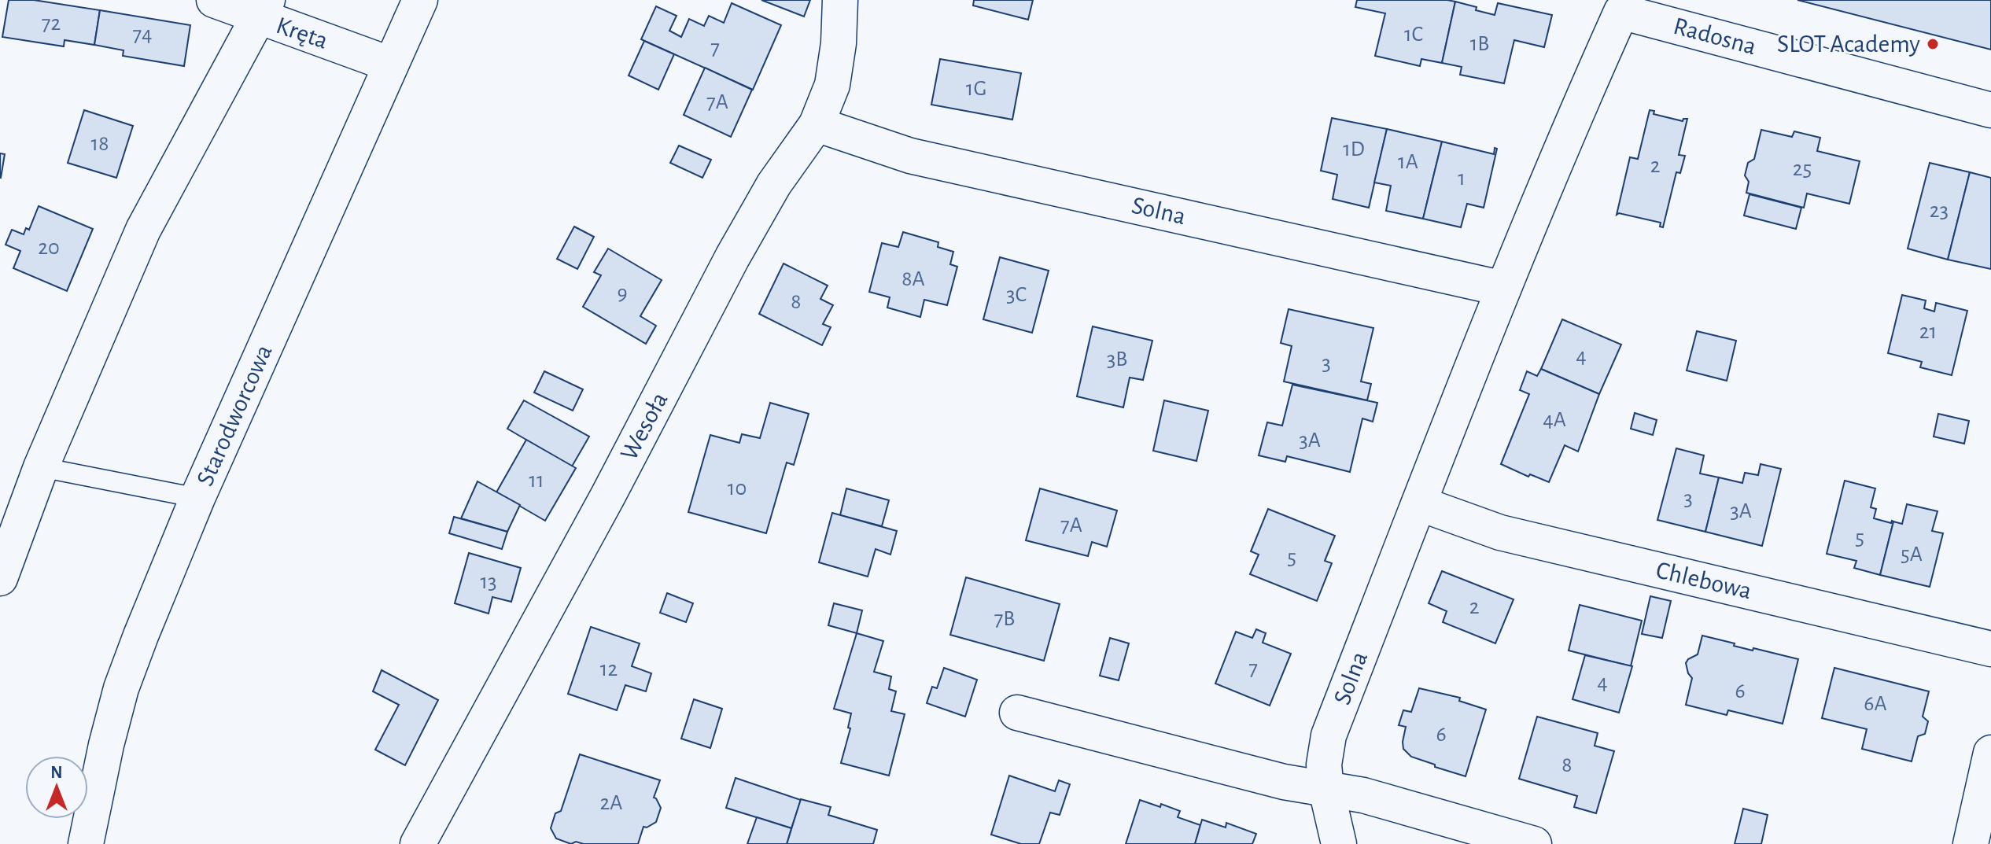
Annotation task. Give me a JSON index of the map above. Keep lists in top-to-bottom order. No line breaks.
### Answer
{"streets":{"street":["Kręta","Radosna","Solna","Starodworcowa","Wesoła","Chlebowa"]},"crossings":[["Kręta","Starodworcowa"],["Radosna","Solna"],["Solna","Wesoła"],["Solna","Chlebowa"]],"places":["SLOT Academy"],"house_numbers":["72","74","1C","1B","7","1G","7A","18","1D","1A","2","25","1","23","20","8A","9","3C","8","21","4","3B","3","4A","3A","11","10","3","3A","7A","5","5A","5","13","2","7B","7","12","4","6","6A","6","8","2A"],"north":"top"}
